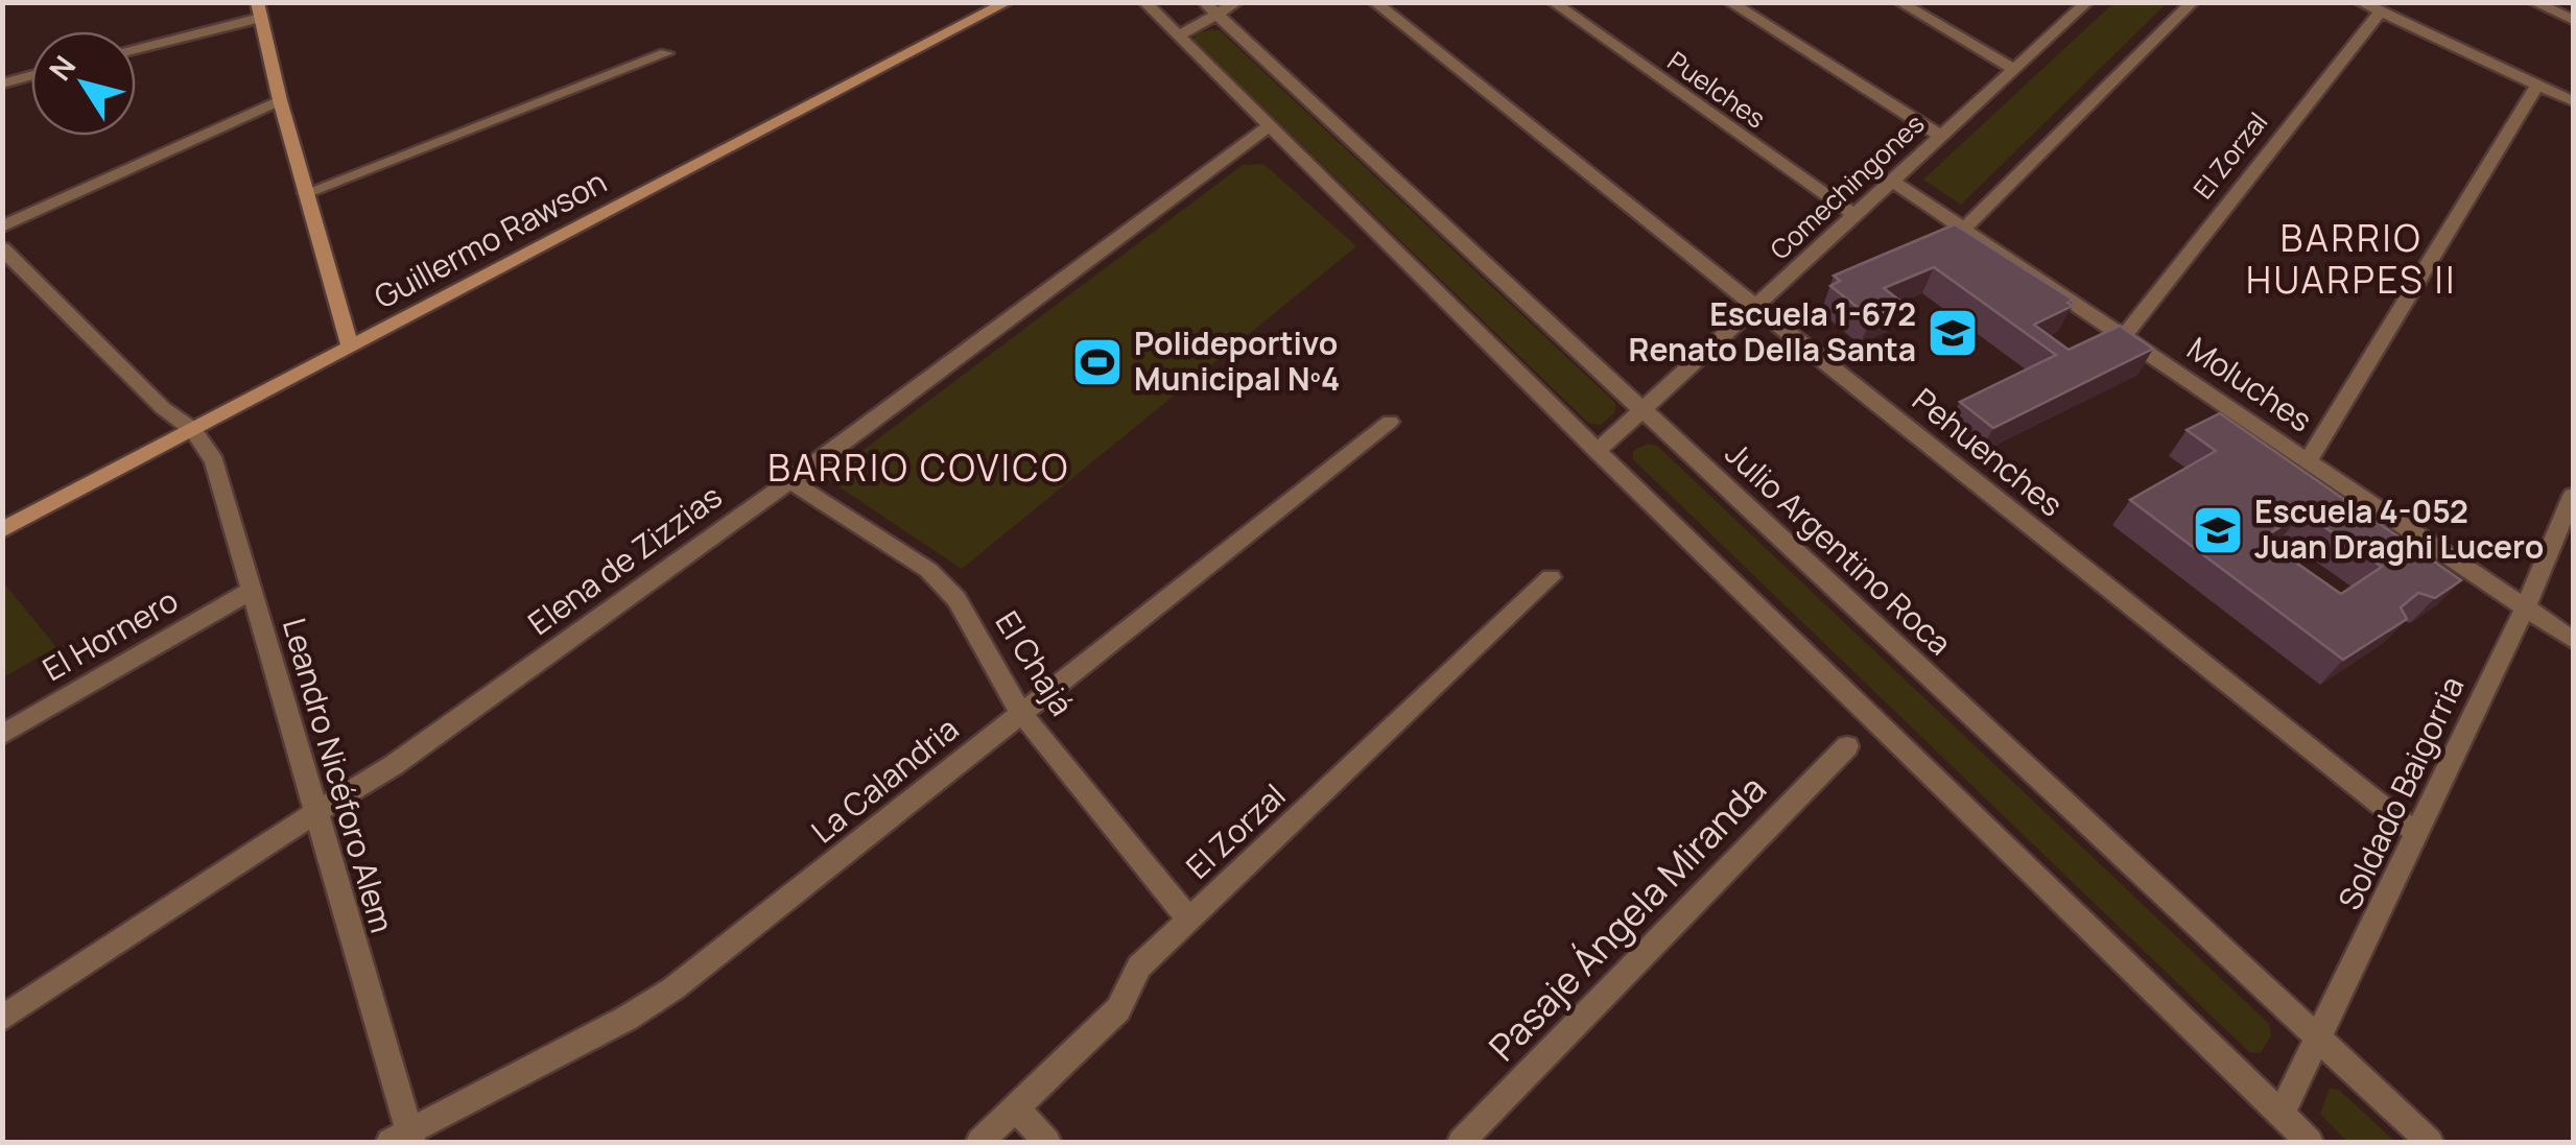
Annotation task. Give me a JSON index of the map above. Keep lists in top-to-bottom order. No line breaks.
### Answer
{"streets":{"main road":["Guillermo Rawson"],"street":["Puelches","El Zorzal","Comechingones","Moluches","Pehuenches","Julio Argentino Roca","Elena de Zizzias","El Hornero","El Chajá","Leandro Nicéforo Alem","La Calandria","Soldado Baigorria","Pasaje Ángela Miranda"]},"crossings":[["Puelches","Comechingones"],["El Zorzal","Moluches"],["El Zorzal","El Chajá"],["Comechingones","Moluches"],["Comechingones","Pehuenches"],["Comechingones","Julio Argentino Roca"],["Guillermo Rawson","Leandro Nicéforo Alem"],["Moluches","Soldado Baigorria"],["Pehuenches","Soldado Baigorria"],["Julio Argentino Roca","Soldado Baigorria"],["Elena de Zizzias","El Chajá"],["Elena de Zizzias","Leandro Nicéforo Alem"],["El Hornero","Leandro Nicéforo Alem"],["El Chajá","La Calandria"],["Leandro Nicéforo Alem","La Calandria"]],"districts":["BARRIO HUARPES II","BARRIO COVICO"],"places":{"school or university":["Escuela 1-672 Renato Della Santa","Escuela 4-052 Juan Draghi Lucero"],"sports":["Polideportivo Municipal Nº4"]},"north":"top left"}
